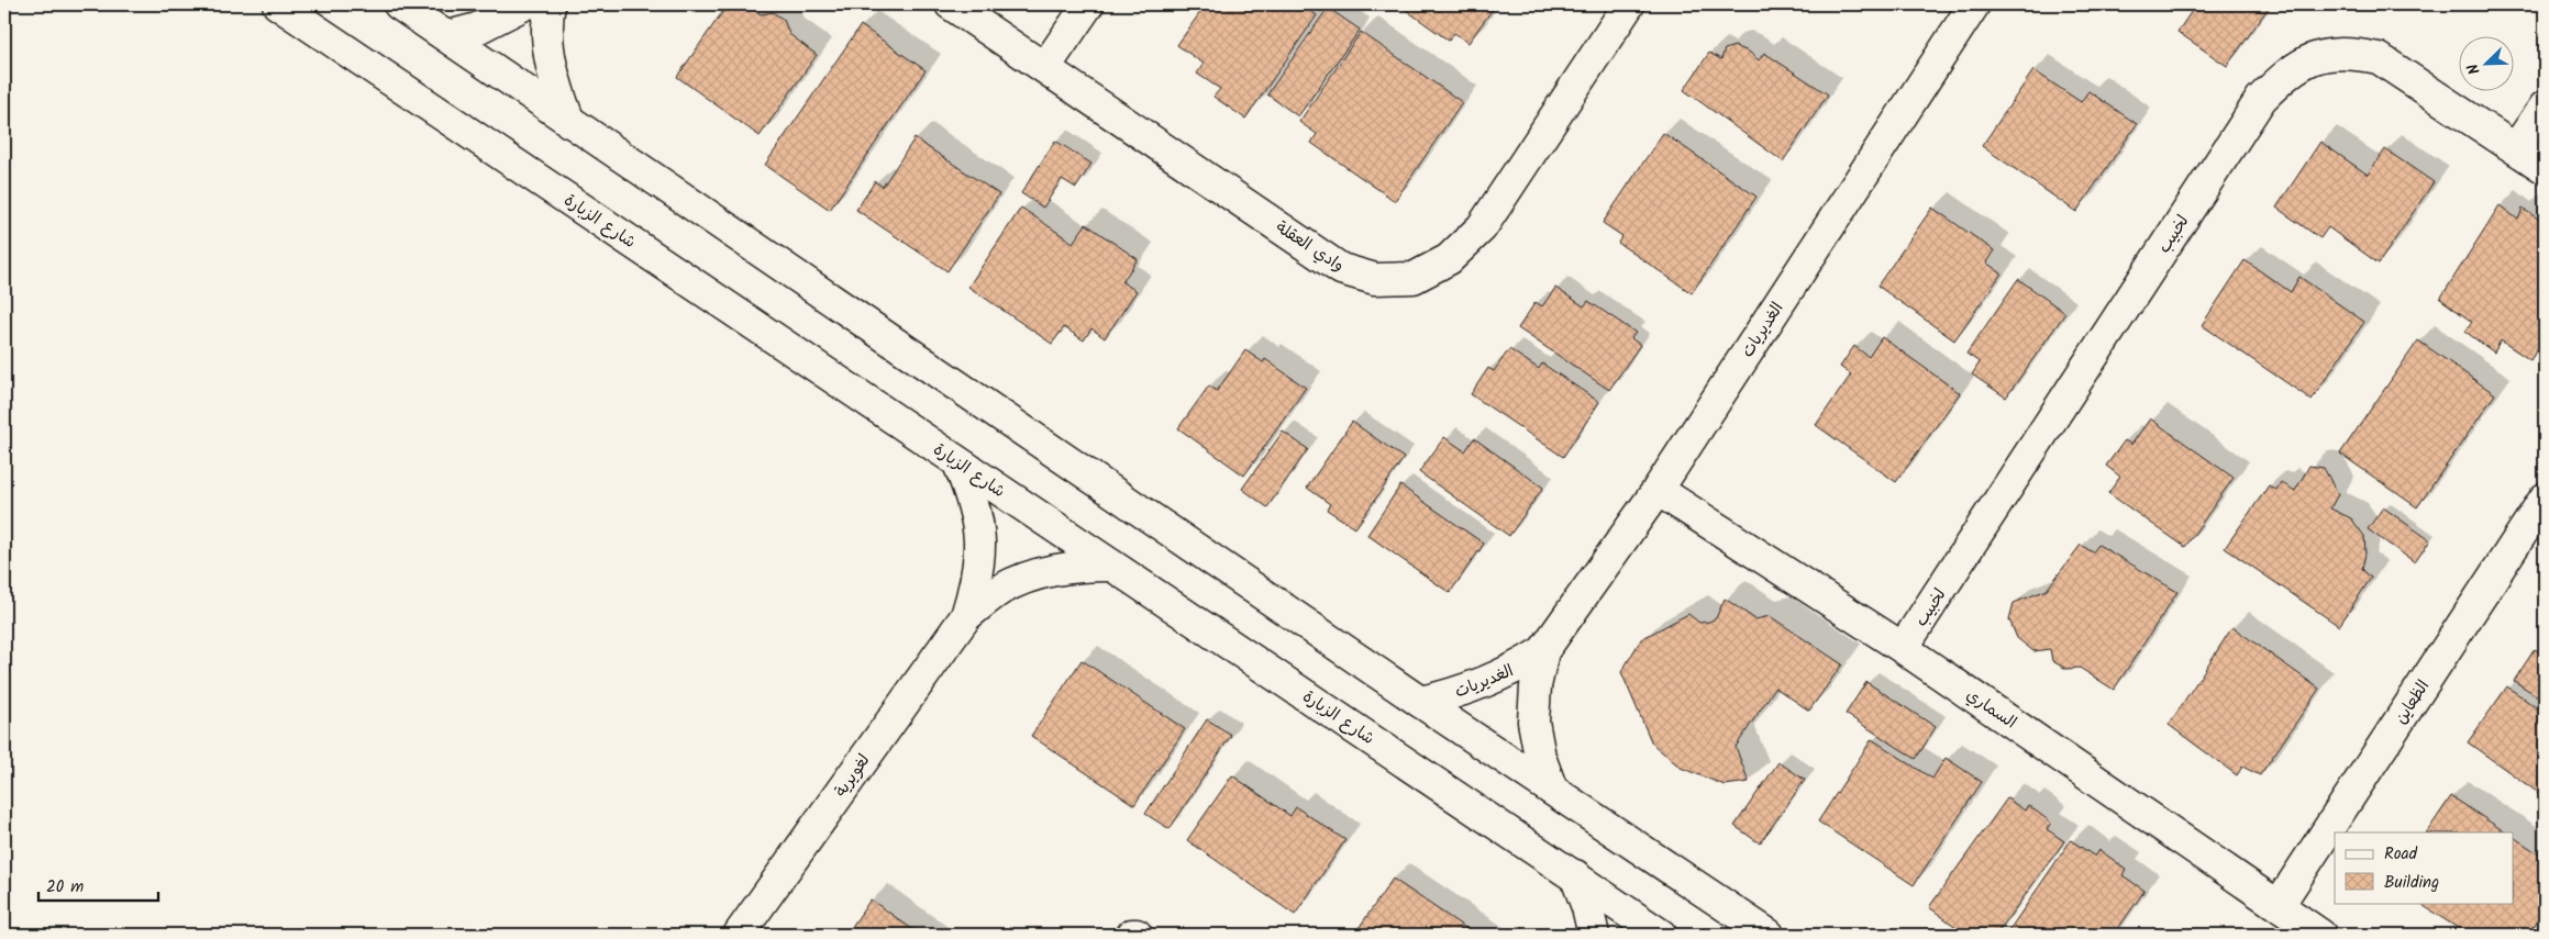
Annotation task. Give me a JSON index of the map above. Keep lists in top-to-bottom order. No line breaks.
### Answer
{"streets":{"street":["شارع الزبارة","لخبيب","وادي العقلة","الغديريات","الظعاين","السماري","لغويرية"]},"crossings":[["شارع الزبارة","لغويرية"],["لخبيب","السماري"],["الغديريات","السماري"],["الظعاين","السماري"]],"legend":["Road","Building"],"scale_bar":"20 m","north":"bottom left"}
